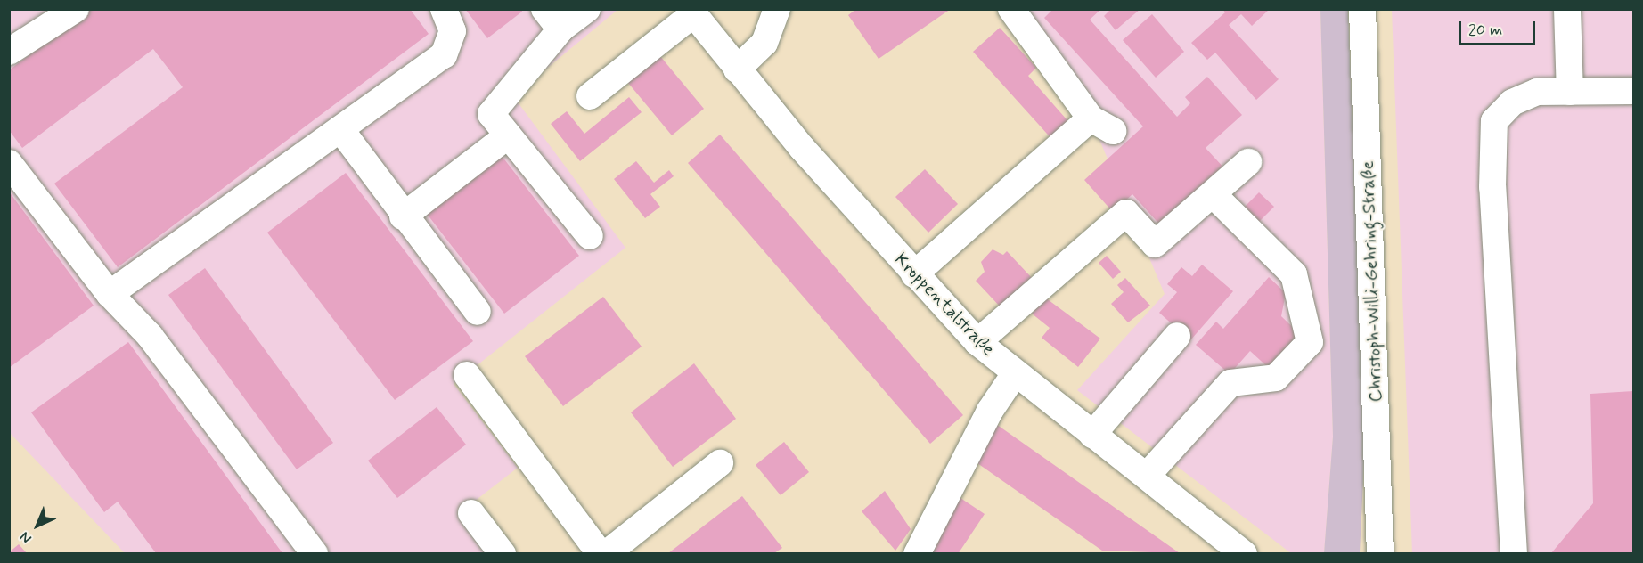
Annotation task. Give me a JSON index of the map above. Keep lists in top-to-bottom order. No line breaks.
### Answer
{"streets":{"street":["Christoph-Willi-Gehring-Straße","Kroppentalstraße"]},"scale_bar":"20 m","north":"bottom left"}
